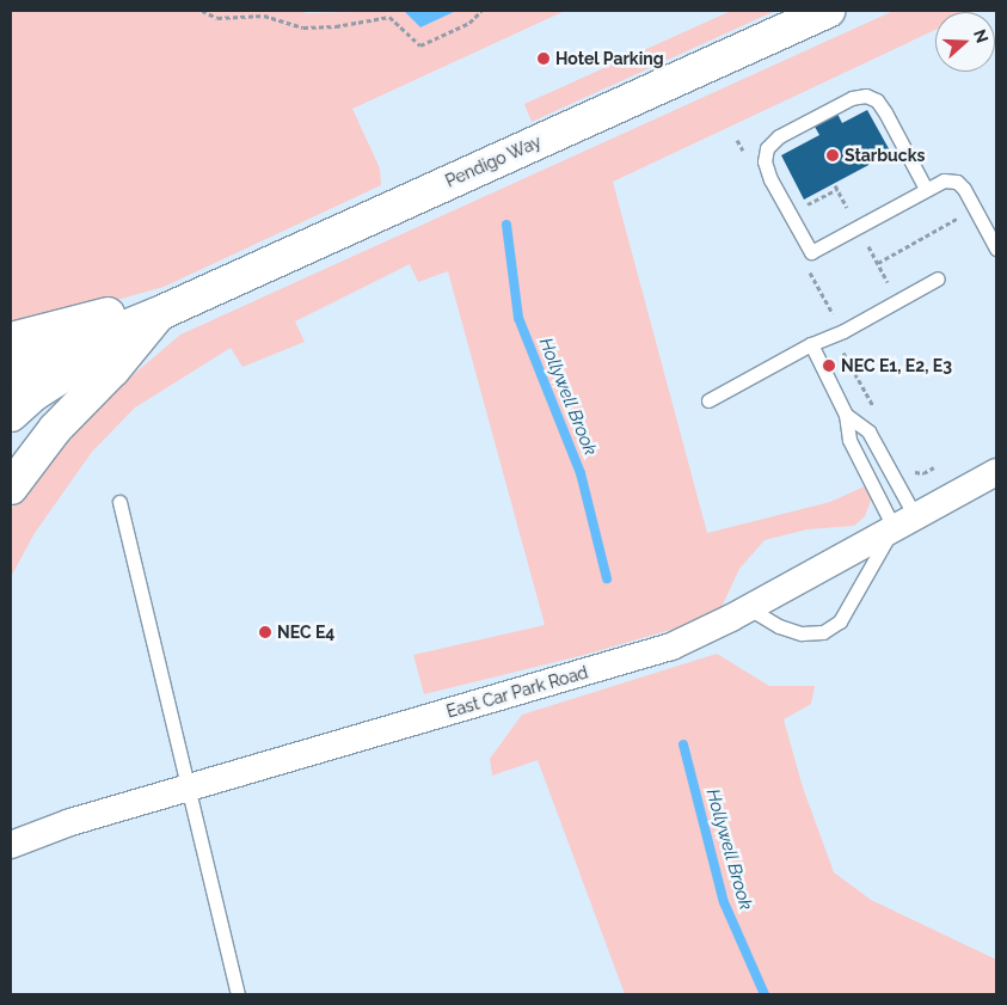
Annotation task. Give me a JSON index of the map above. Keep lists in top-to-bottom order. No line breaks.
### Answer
{"streets":{"street":["Pendigo Way","East Car Park Road"]},"water":["Hollywell Brook"],"places":["Hotel Parking","Starbucks","NEC E1, E2, E3","NEC E4"],"north":"right"}
